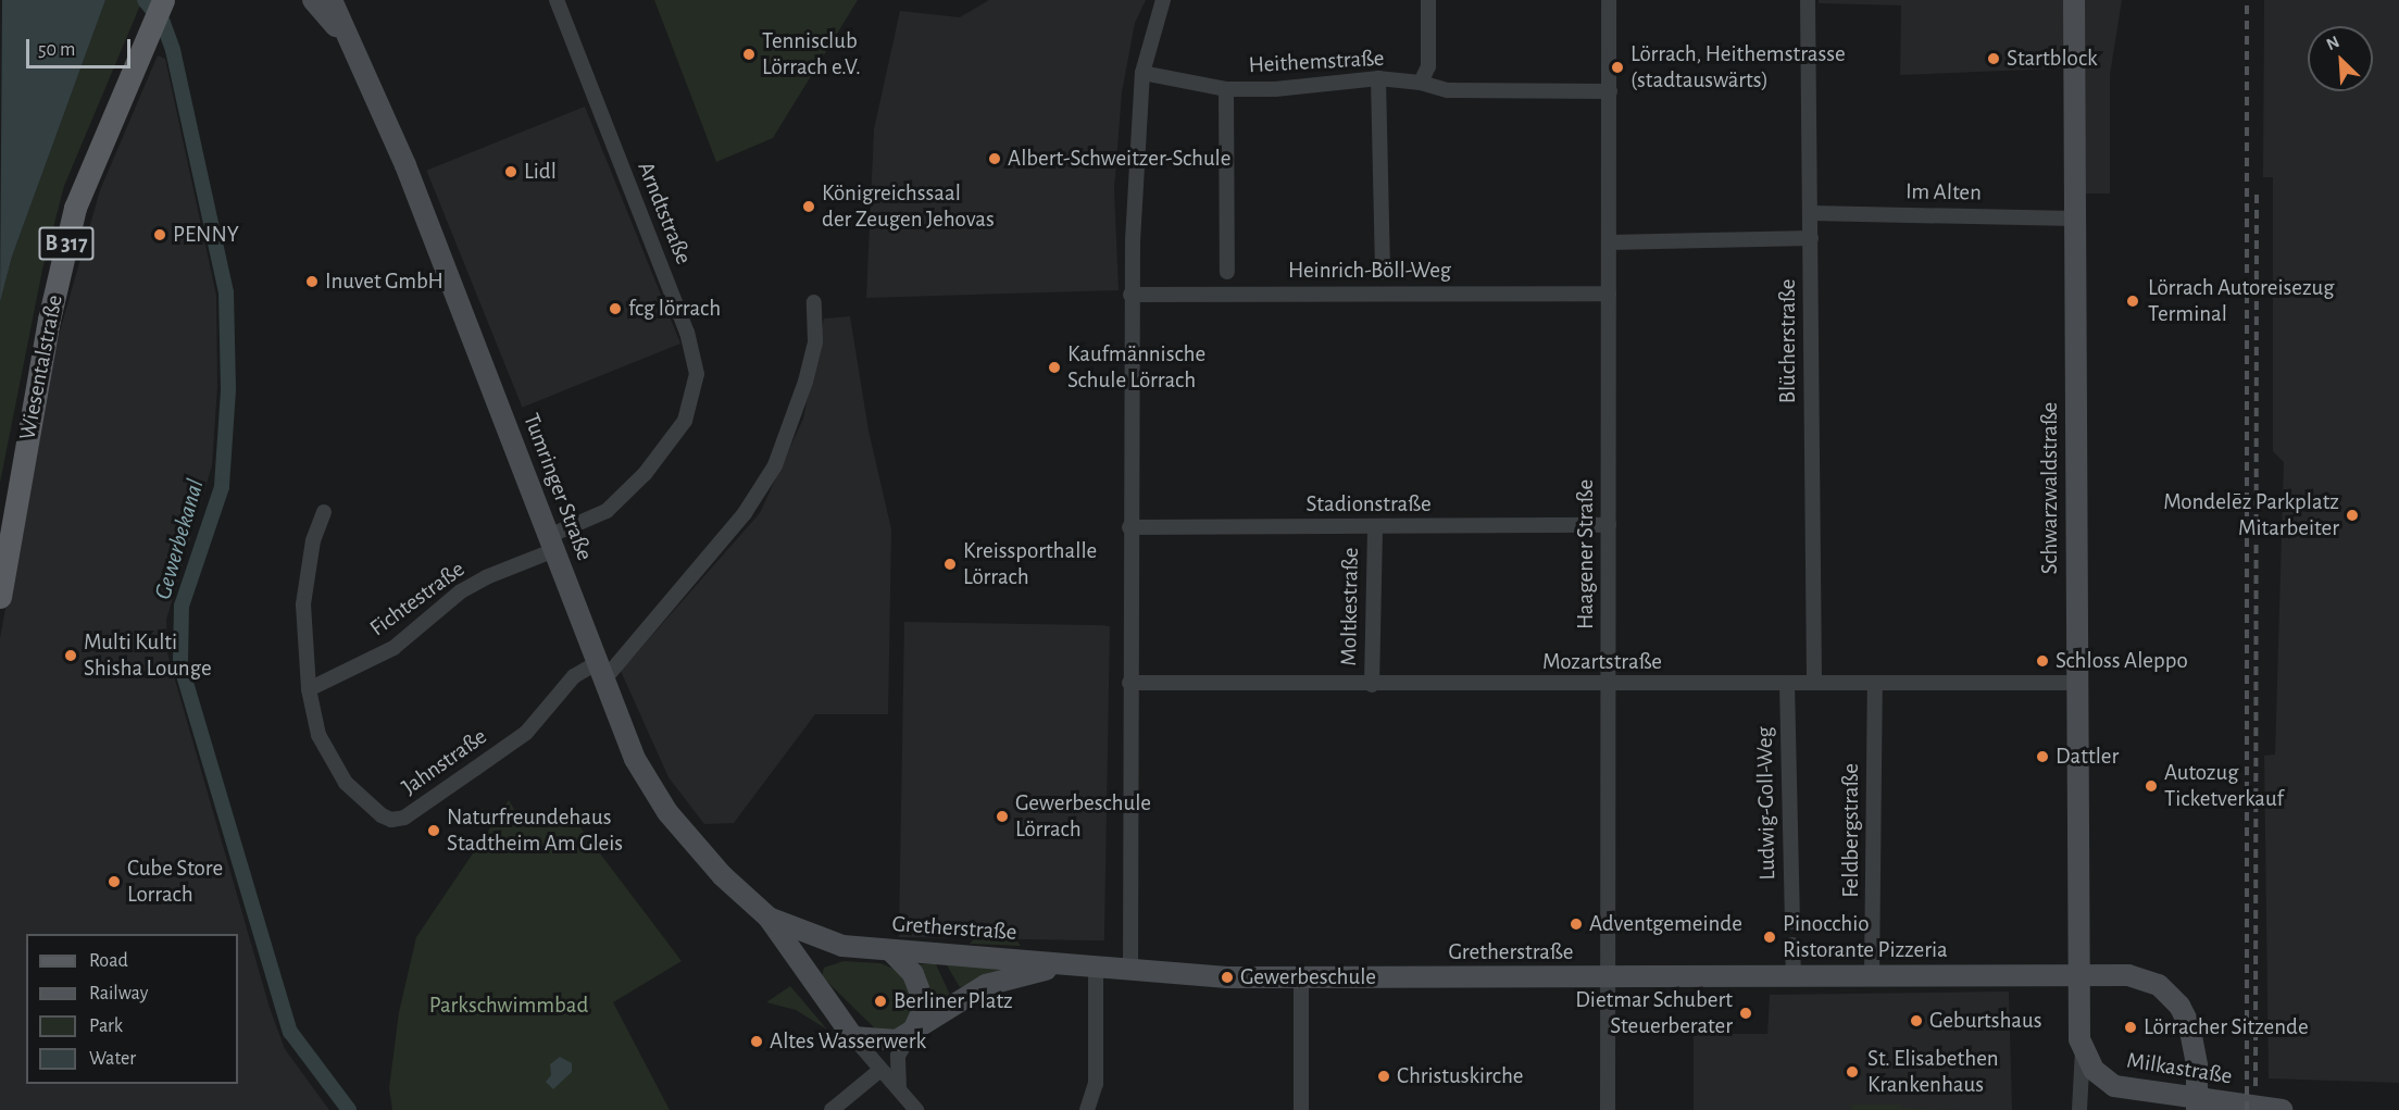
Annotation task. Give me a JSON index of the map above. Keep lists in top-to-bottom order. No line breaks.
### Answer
{"streets":{"main road":["B 317","Wiesentalstraße","Tumringer Straße","Schwarzwaldstraße","Gretherstraße","Milkastraße"],"street":["Heithemstraße","Im Alten","Arndtstraße","Heinrich-Böll-Weg","Blücherstraße","Stadionstraße","Haagener Straße","Fichtestraße","Moltkestraße","Mozartstraße","Jahnstraße","Ludwig-Goll-Weg","Feldbergstraße"]},"crossings":[["Heithemstraße","Haagener Straße"],["Im Alten","Blücherstraße"],["Im Alten","Schwarzwaldstraße"],["Arndtstraße","Tumringer Straße"],["Arndtstraße","Fichtestraße"],["Heinrich-Böll-Weg","Haagener Straße"],["Blücherstraße","Mozartstraße"],["Tumringer Straße","Fichtestraße"],["Tumringer Straße","Jahnstraße"],["Tumringer Straße","Gretherstraße"],["Schwarzwaldstraße","Mozartstraße"],["Schwarzwaldstraße","Gretherstraße"],["Schwarzwaldstraße","Milkastraße"],["Stadionstraße","Haagener Straße"],["Stadionstraße","Moltkestraße"],["Haagener Straße","Mozartstraße"],["Haagener Straße","Gretherstraße"],["Fichtestraße","Jahnstraße"],["Moltkestraße","Mozartstraße"],["Mozartstraße","Ludwig-Goll-Weg"],["Mozartstraße","Feldbergstraße"],["Feldbergstraße","Gretherstraße"],["Gretherstraße","Milkastraße"]],"water":["Gewerbekanal"],"parks":["Parkschwimmbad"],"places":["Tennisclub Lörrach e.V.","Startblock","Lörrach, Heithemstrasse (stadtauswärts)","Albert-Schweitzer-Schule","Lidl","Königreichssaal der Zeugen Jehovas","PENNY","Inuvet GmbH","Lörrach Autoreisezug Terminal","fcg lörrach","Kaufmännische Schule Lörrach","Mondelēz Parkplatz Mitarbeiter","Kreissporthalle Lörrach","Multi Kulti Shisha Lounge","Schloss Aleppo","Dattler","Autozug Ticketverkauf","Gewerbeschule Lörrach","Naturfreundehaus Stadtheim Am Gleis","Cube Store Lorrach","Adventgemeinde","Pinocchio Ristorante Pizzeria","Gewerbeschule","Berliner Platz","Dietmar Schubert Steuerberater","Geburtshaus","Lörracher Sitzende","Altes Wasserwerk","St. Elisabethen Krankenhaus","Christuskirche"],"legend":["Road","Railway","Park","Water"],"scale_bar":"50 m","north":"top left"}
